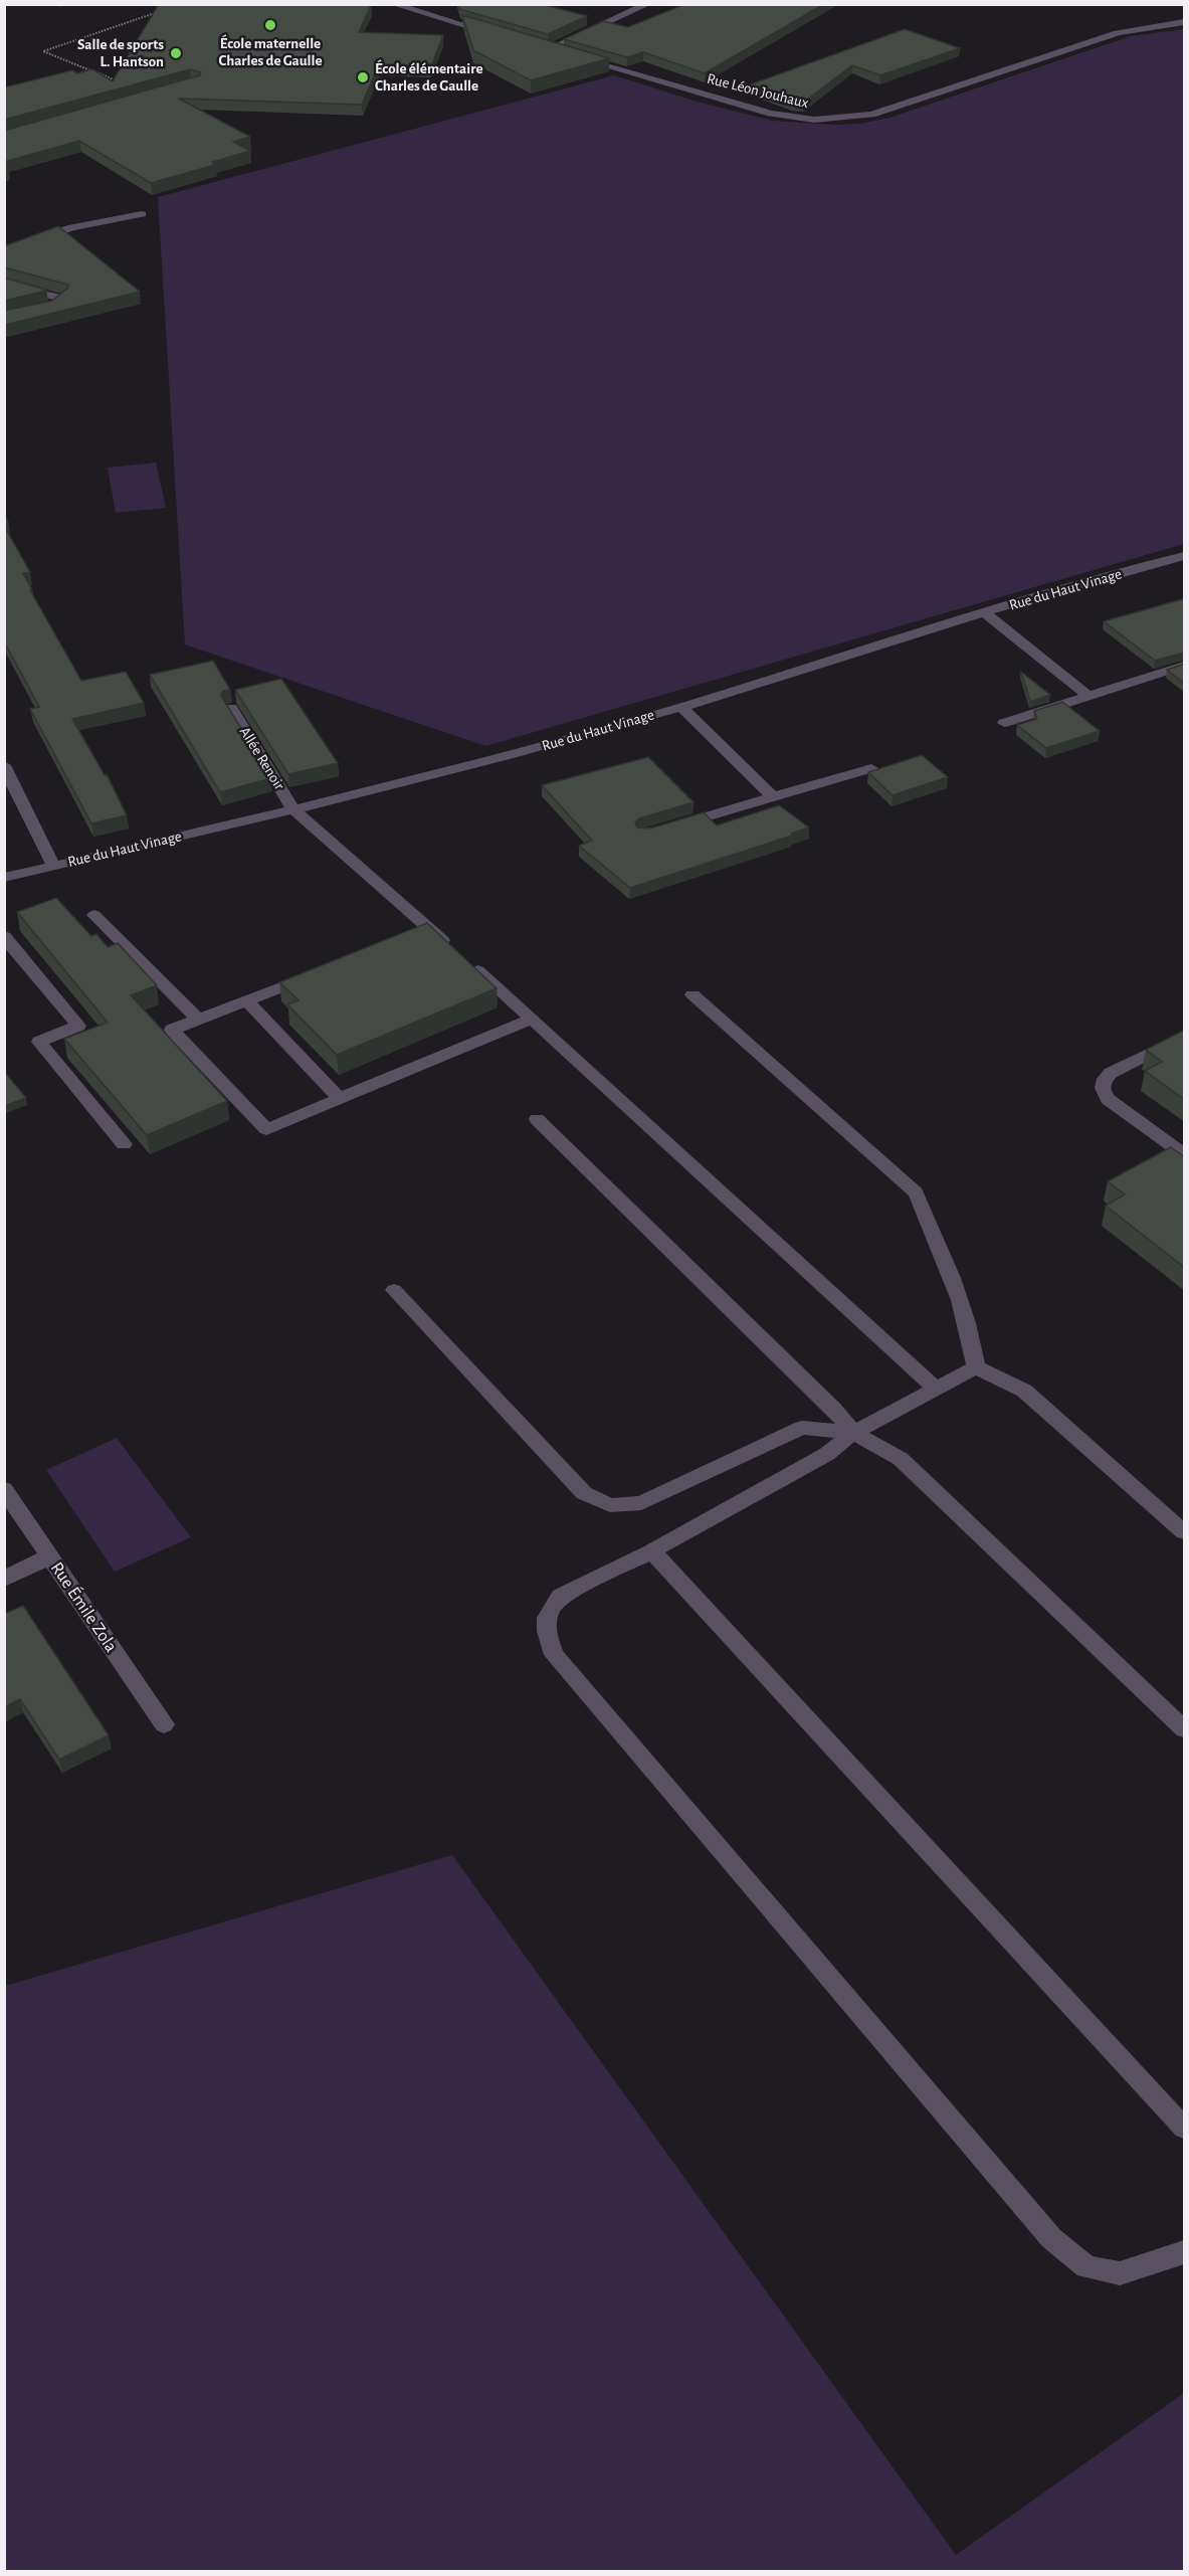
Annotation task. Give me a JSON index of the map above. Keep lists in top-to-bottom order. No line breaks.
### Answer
{"streets":{"street":["Rue Léon Jouhaux","Rue du Haut Vinage","Allée Renoir","Rue Émile Zola"]},"crossings":[["Rue du Haut Vinage","Allée Renoir"]],"places":["École maternelle Charles de Gaulle","Salle de sports L. Hantson","École élémentaire Charles de Gaulle"]}
